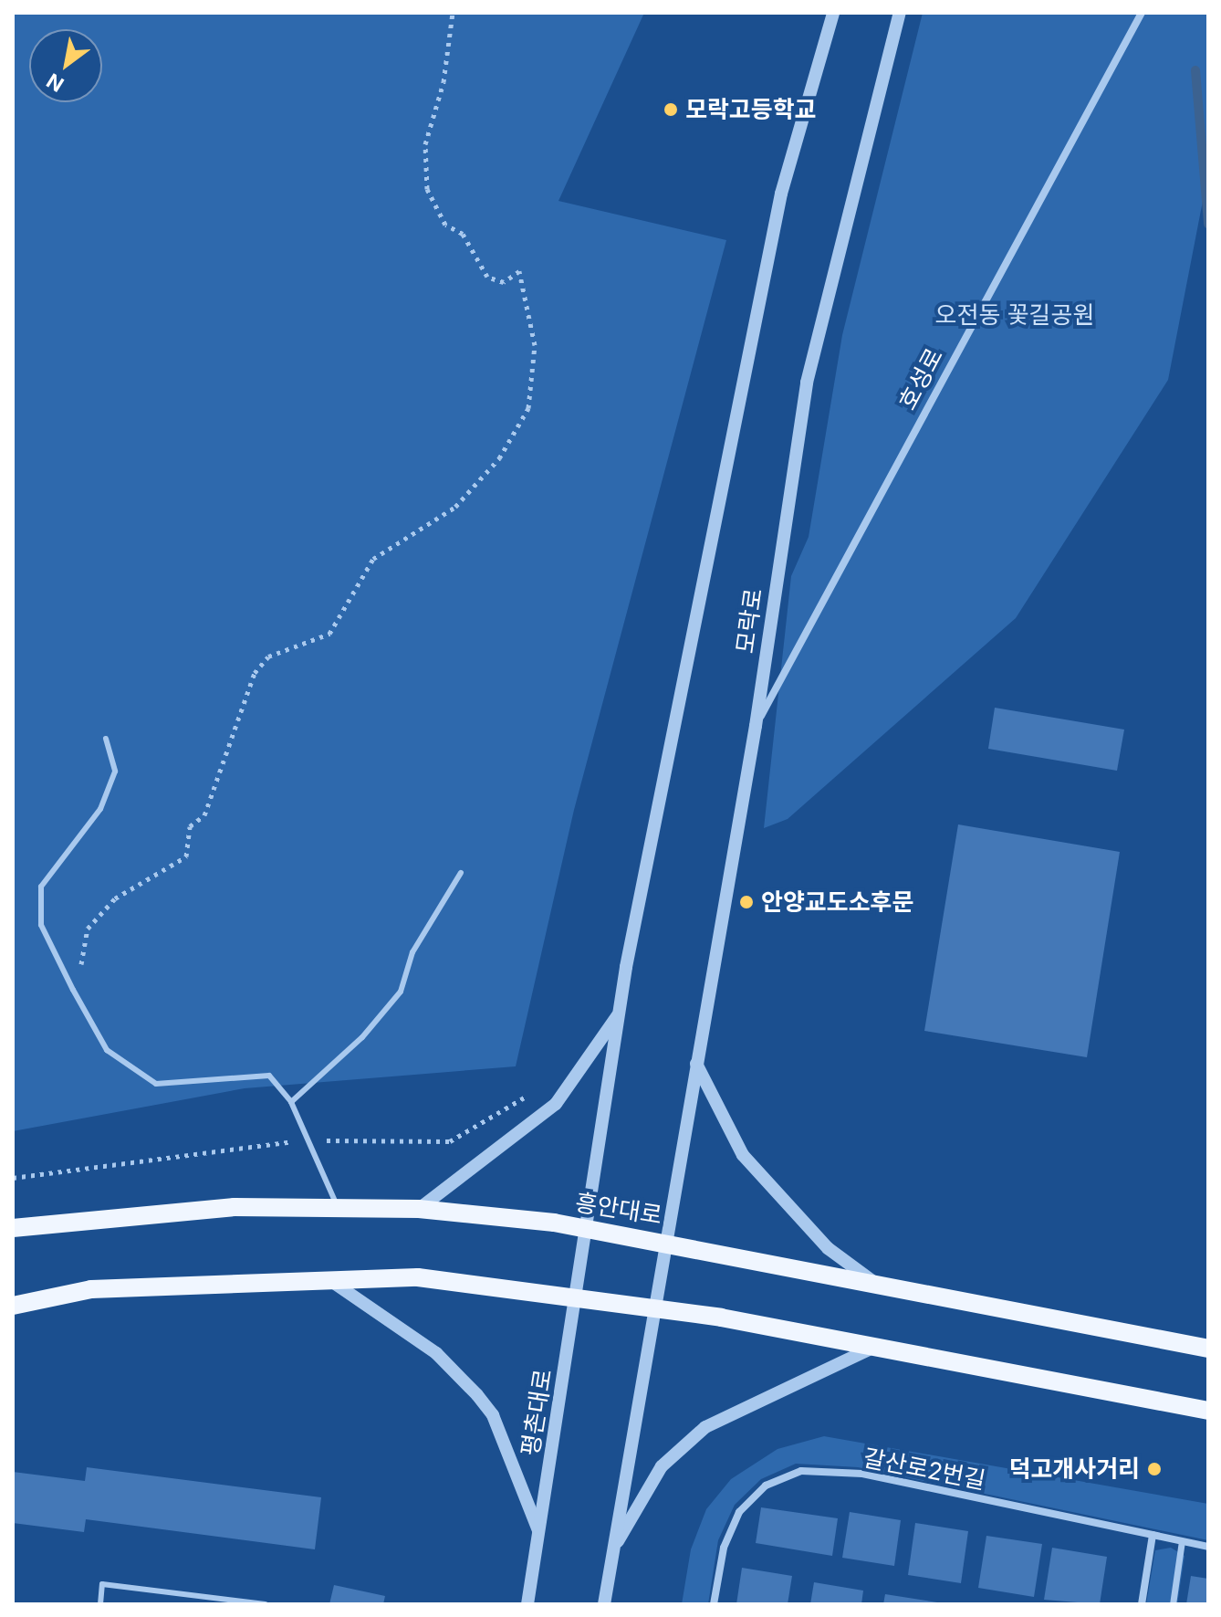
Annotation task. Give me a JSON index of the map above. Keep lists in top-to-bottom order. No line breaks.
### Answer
{"streets":{"main road":["흥안대로"],"street":["호성로","모락로","평촌대로","갈산로2번길"]},"crossings":[["호성로","모락로"],["모락로","흥안대로"],["흥안대로","평촌대로"]],"parks":["오전동 꽃길공원"],"places":["모락고등학교","안양교도소후문","덕고개사거리"],"north":"bottom left"}
